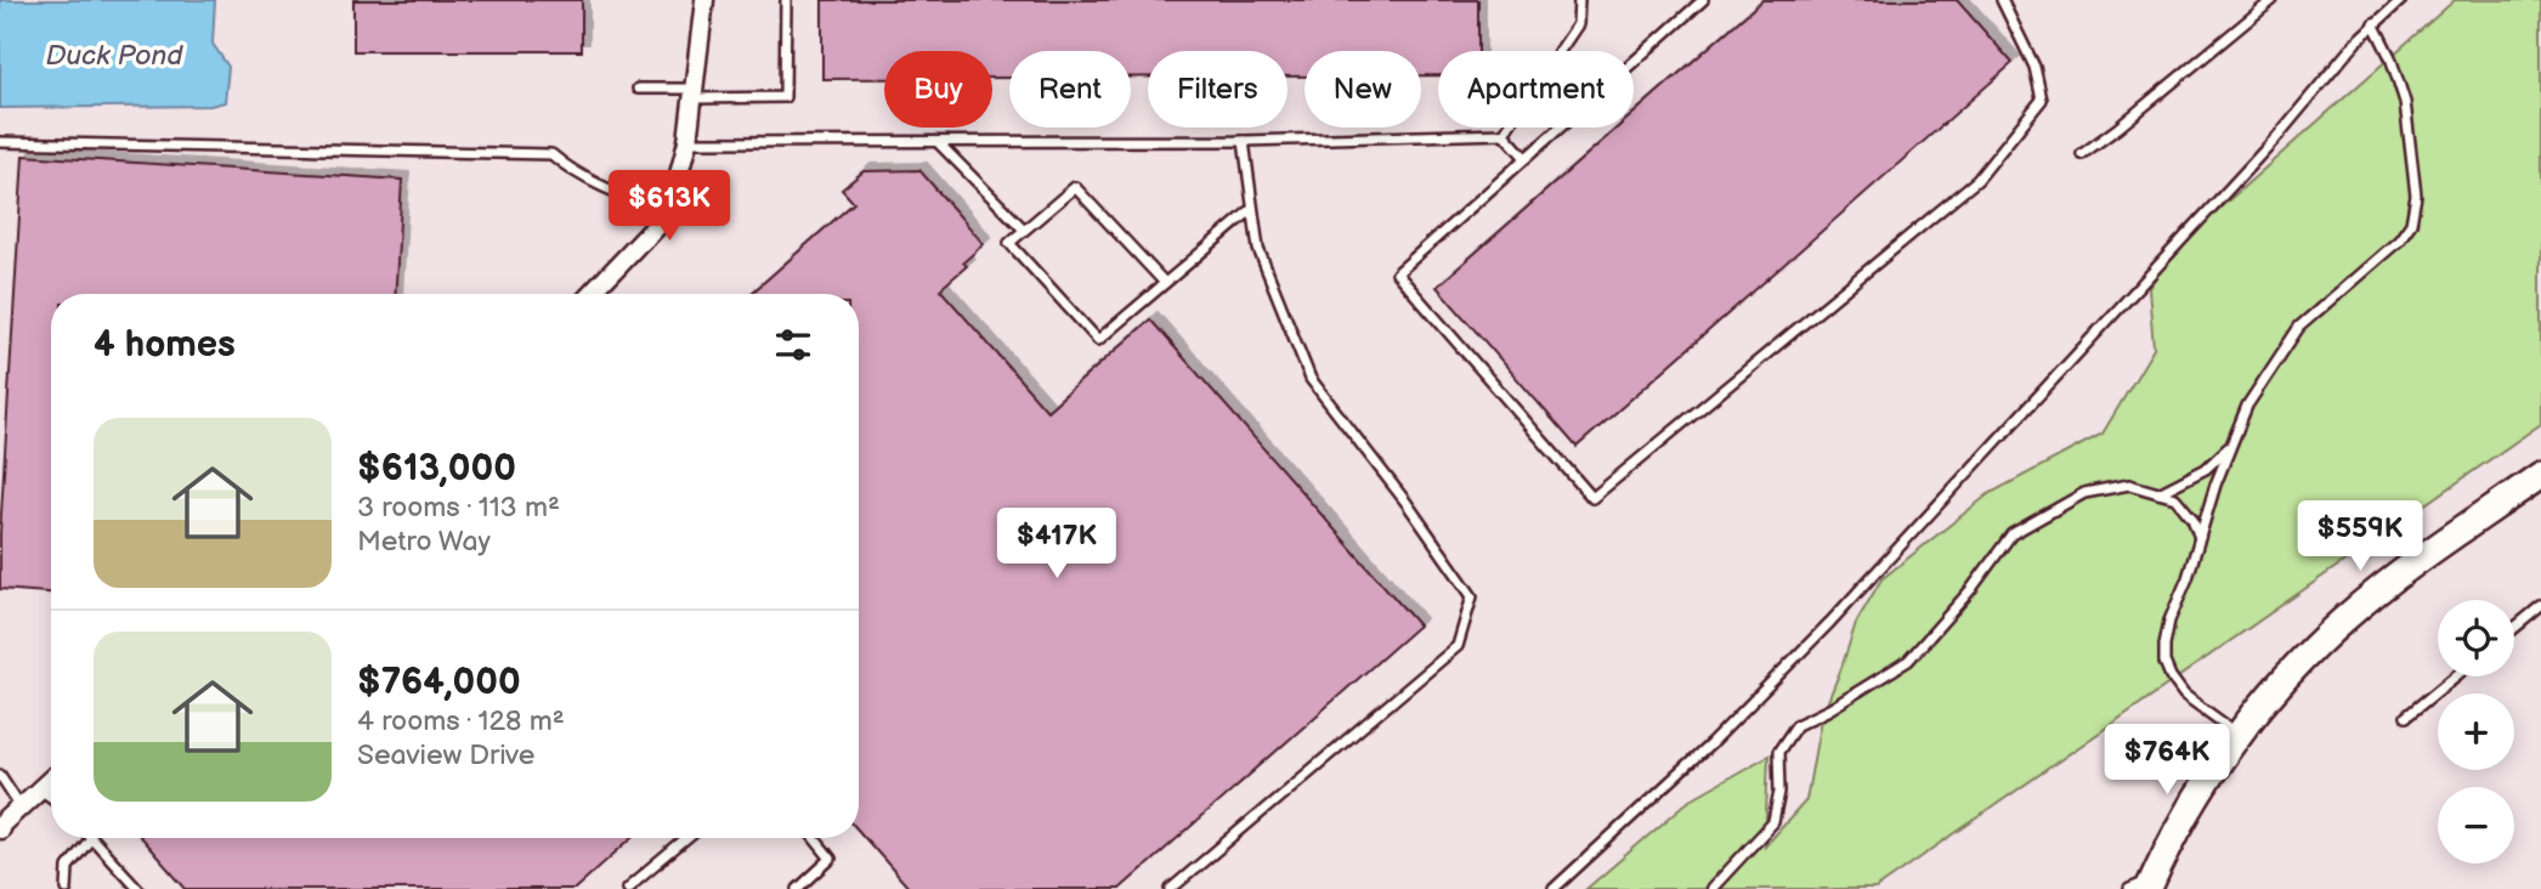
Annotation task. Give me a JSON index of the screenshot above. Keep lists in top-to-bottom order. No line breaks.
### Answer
{"water":["Duck Pond"],"page":{"chip":["Buy","Rent","Filters","New","Apartment"],"price":["$613K","$559K","$417K","$764K"],"heading":"4 homes","list":[{"name":"$613,000","note":"3 rooms · 113 m² · Metro Way"},{"name":"$764,000","note":"4 rooms · 128 m² · Seaview Drive"}],"map_buttons":["+","−"]}}
